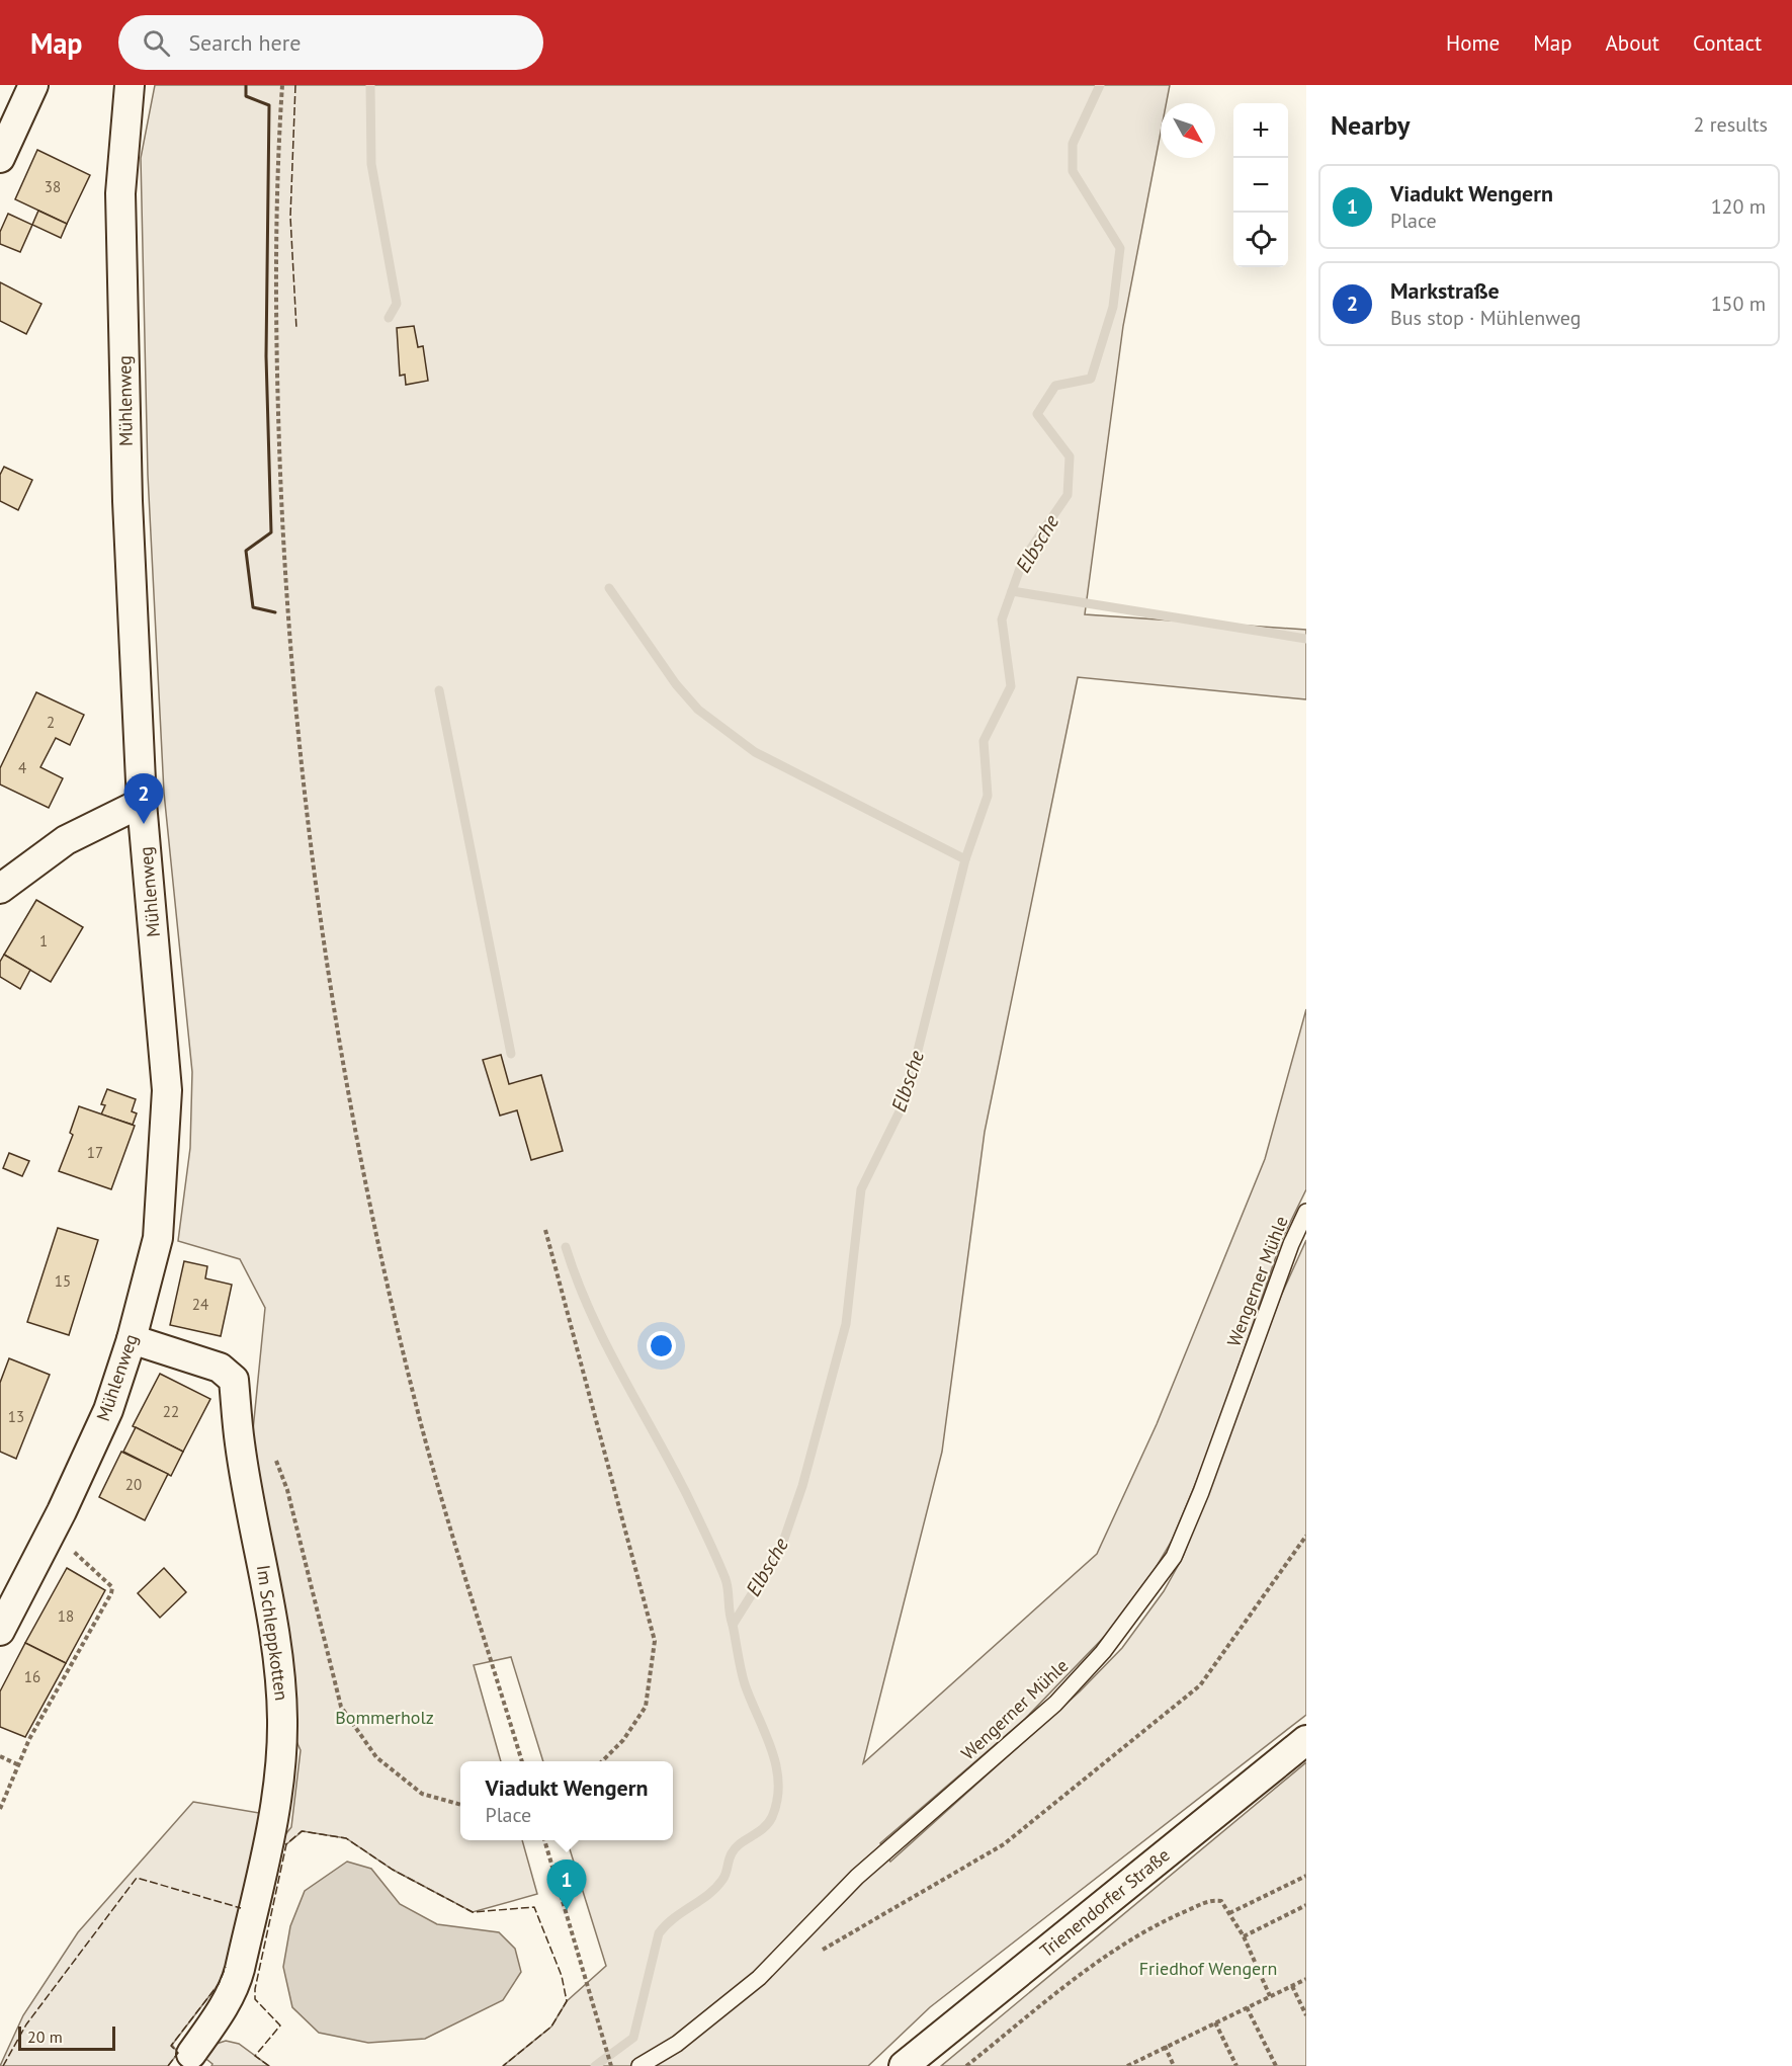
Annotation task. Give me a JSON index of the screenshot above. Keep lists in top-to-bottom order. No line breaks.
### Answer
{"streets":{"street":["Mühlenweg","Im Schleppkotten","Trienendorfer Straße"],"lane":["Wengerner Mühle"]},"crossings":[["Mühlenweg","Im Schleppkotten"]],"water":["Elbsche"],"parks":["Bommerholz","Friedhof Wengern"],"house_numbers":["38","2","4","1","17","15","24","22","13","20","18","16"],"scale_bar":"20 m","north":"bottom right","page":{"header":"Map","search":"Search here","nav":["Home","Map","About","Contact"],"heading":["Nearby","2 results"],"map_buttons":["+","−"],"list":[{"mark":"1","name":"Viadukt Wengern","note":"Place","value":"120 m"},{"mark":"2","name":"Markstraße","note":"Bus stop · Mühlenweg","value":"150 m"}],"pins":["2","1"],"popup":["Viadukt Wengern","Place"],"scale":"20 m"}}
